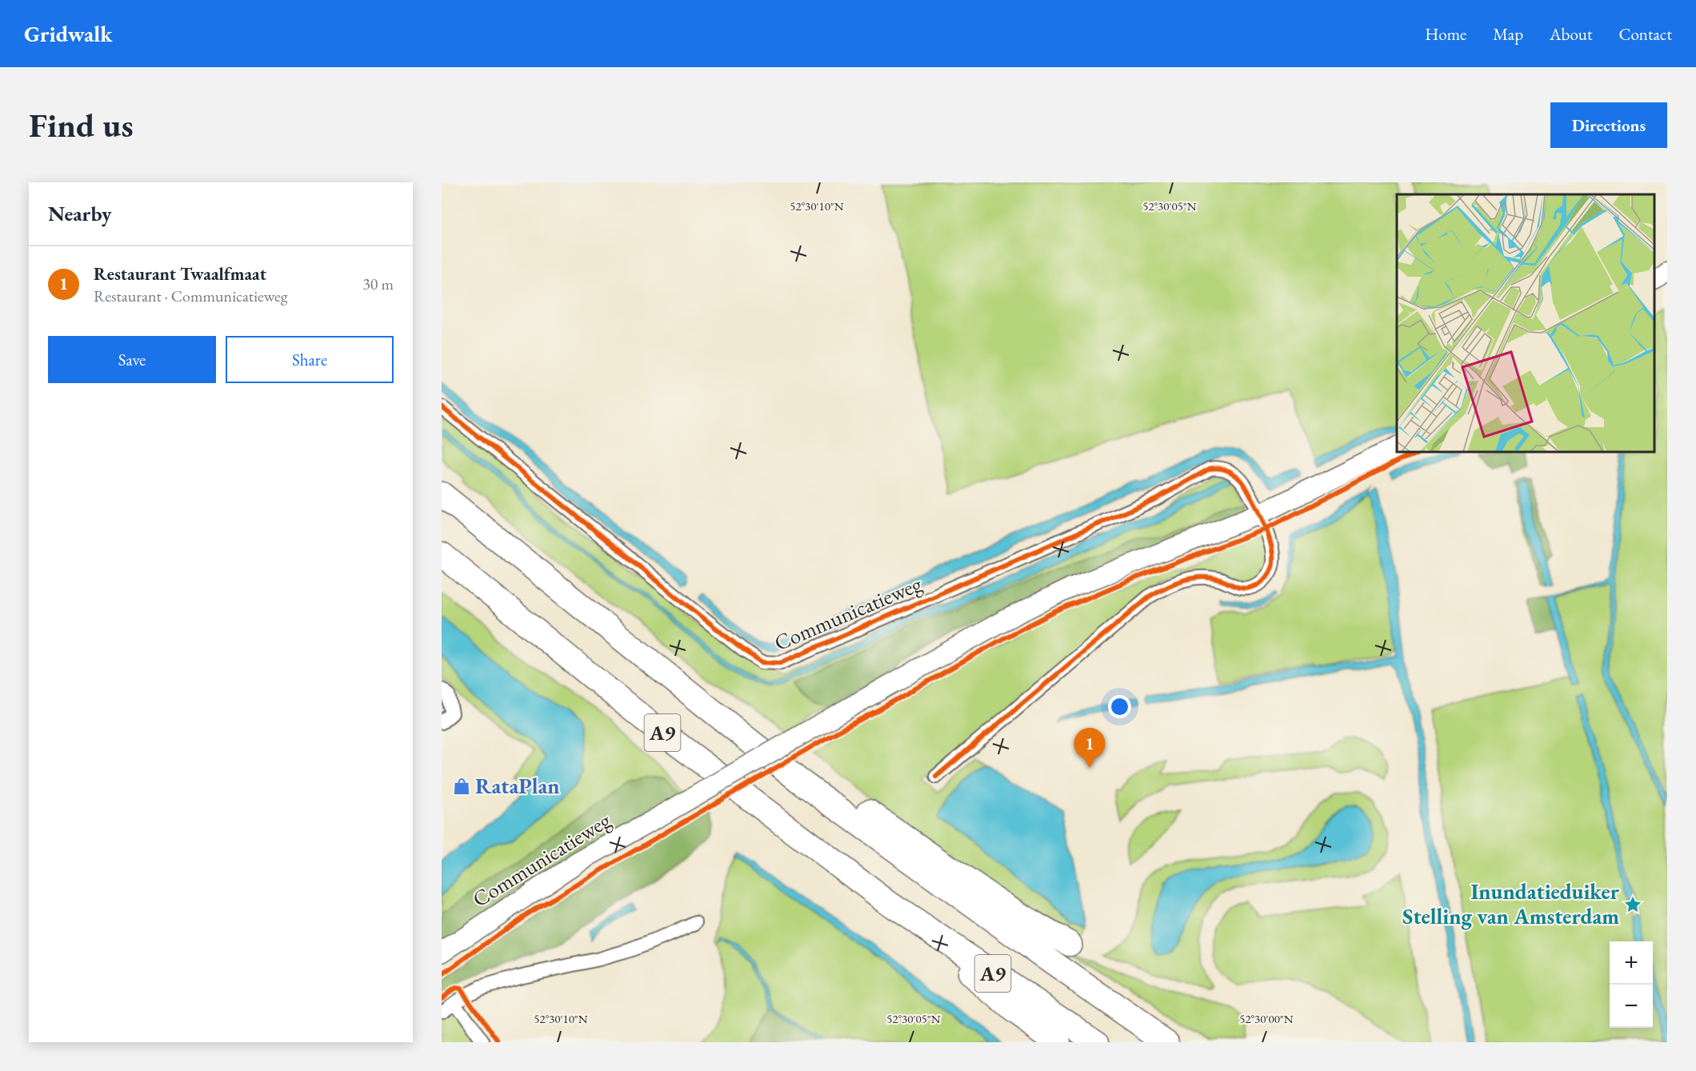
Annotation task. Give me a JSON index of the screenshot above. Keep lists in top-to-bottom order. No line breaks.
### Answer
{"streets":{"highway":["A9"],"street":["Communicatieweg"]},"places":{"shop":["RataPlan"],"place":["Inundatieduiker Stelling van Amsterdam"]},"page":{"header":"Gridwalk","nav":["Home","Map","About","Contact"],"buttons":["Directions",["Save","Share"]],"title":"Find us","heading":"Nearby","list":[{"mark":"1","name":"Restaurant Twaalfmaat","note":"Restaurant · Communicatieweg","value":"30 m"}],"pins":"1","map_buttons":["+","−"]},"coordinates":["52°30'10\"N","52°30'05\"N","52°30'00\"N"]}
